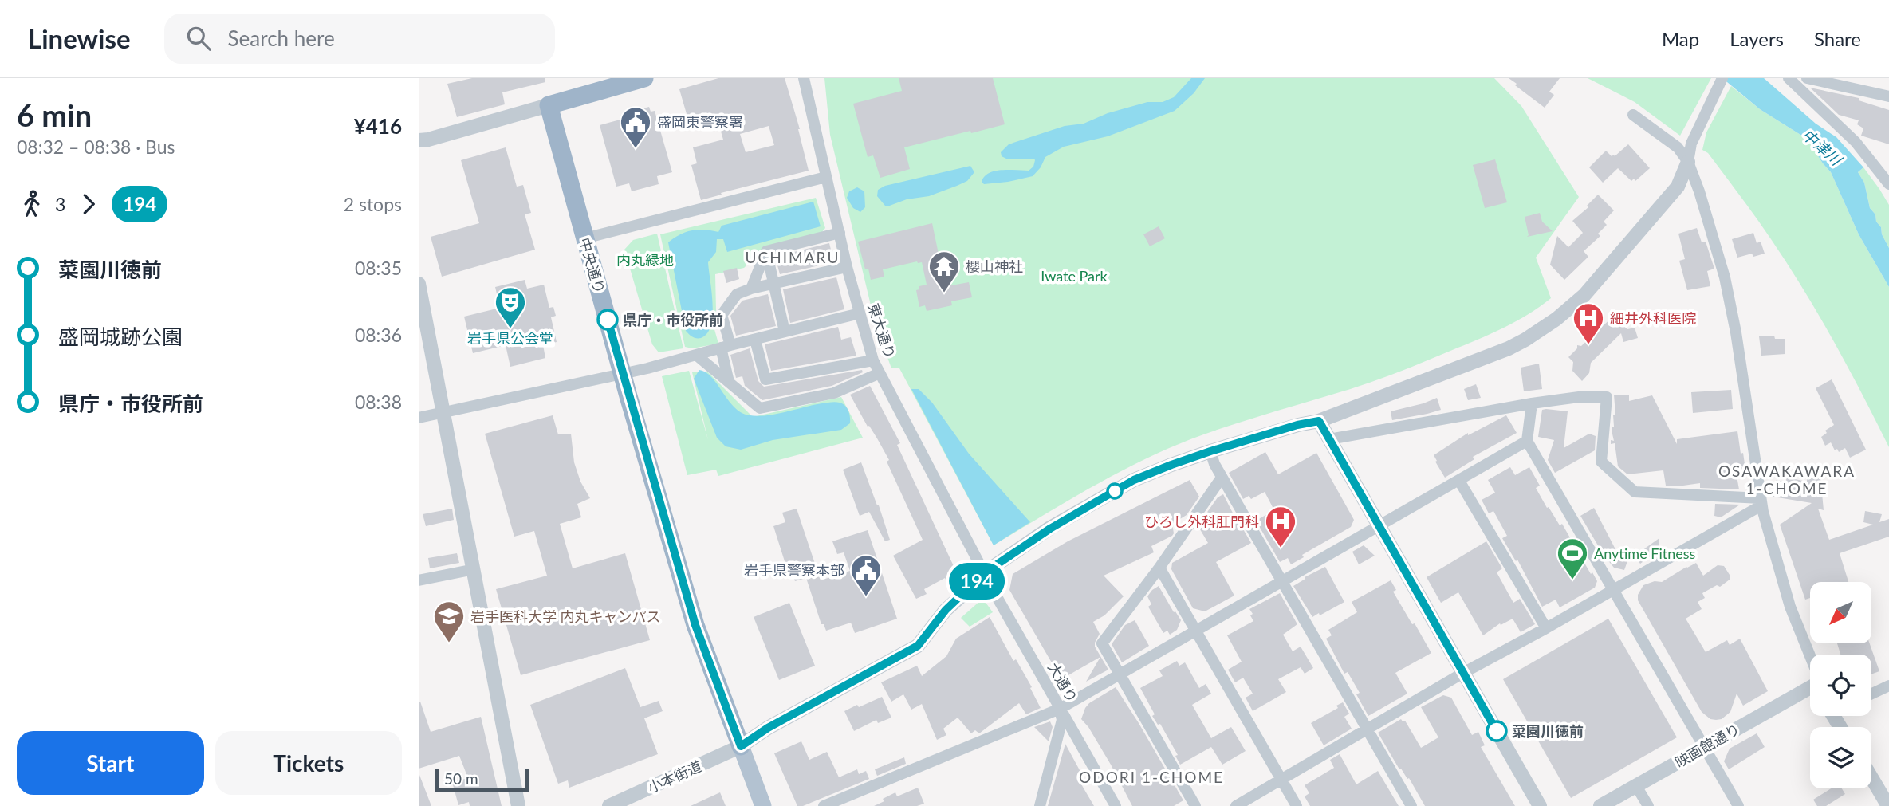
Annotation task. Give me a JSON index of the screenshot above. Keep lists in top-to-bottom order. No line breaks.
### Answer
{"streets":{"highway":["中央通り"],"street":["東大通り","大通り","映画館通り","小本街道"]},"crossings":[["中央通り","小本街道"],["東大通り","大通り"],["東大通り","小本街道"],["大通り","小本街道"]],"districts":["UCHIMARU","OSAWAKAWARA 1-CHOME","ODORI 1-CHOME"],"water":["中津川"],"parks":["内丸緑地","Iwate Park"],"places":{"public building":["盛岡東警察署","岩手県警察本部"],"temple":["櫻山神社"],"other":["県庁・市役所前","菜園川徳前"],"theatre":["岩手県公会堂"],"hospital":["細井外科医院","ひろし外科肛門科"],"sports":["Anytime Fitness"],"school or university":["岩手医科大学 内丸キャンパス"]},"lines":["bus line 194"],"scale_bar":"50 m","north":"bottom left","page":{"header":"Linewise","search":"Search here","nav":["Map","Layers","Share"],"heading":["6 min","08:32 – 08:38 · Bus","¥416"],"on_map":"194","legs":["3","194","2 stops"],"list":[{"name":"菜園川徳前","value":"08:35"},{"name":"盛岡城跡公園","value":"08:36"},{"name":"県庁・市役所前","value":"08:38"}],"buttons":["Start","Tickets"],"scale":"50 m"}}
